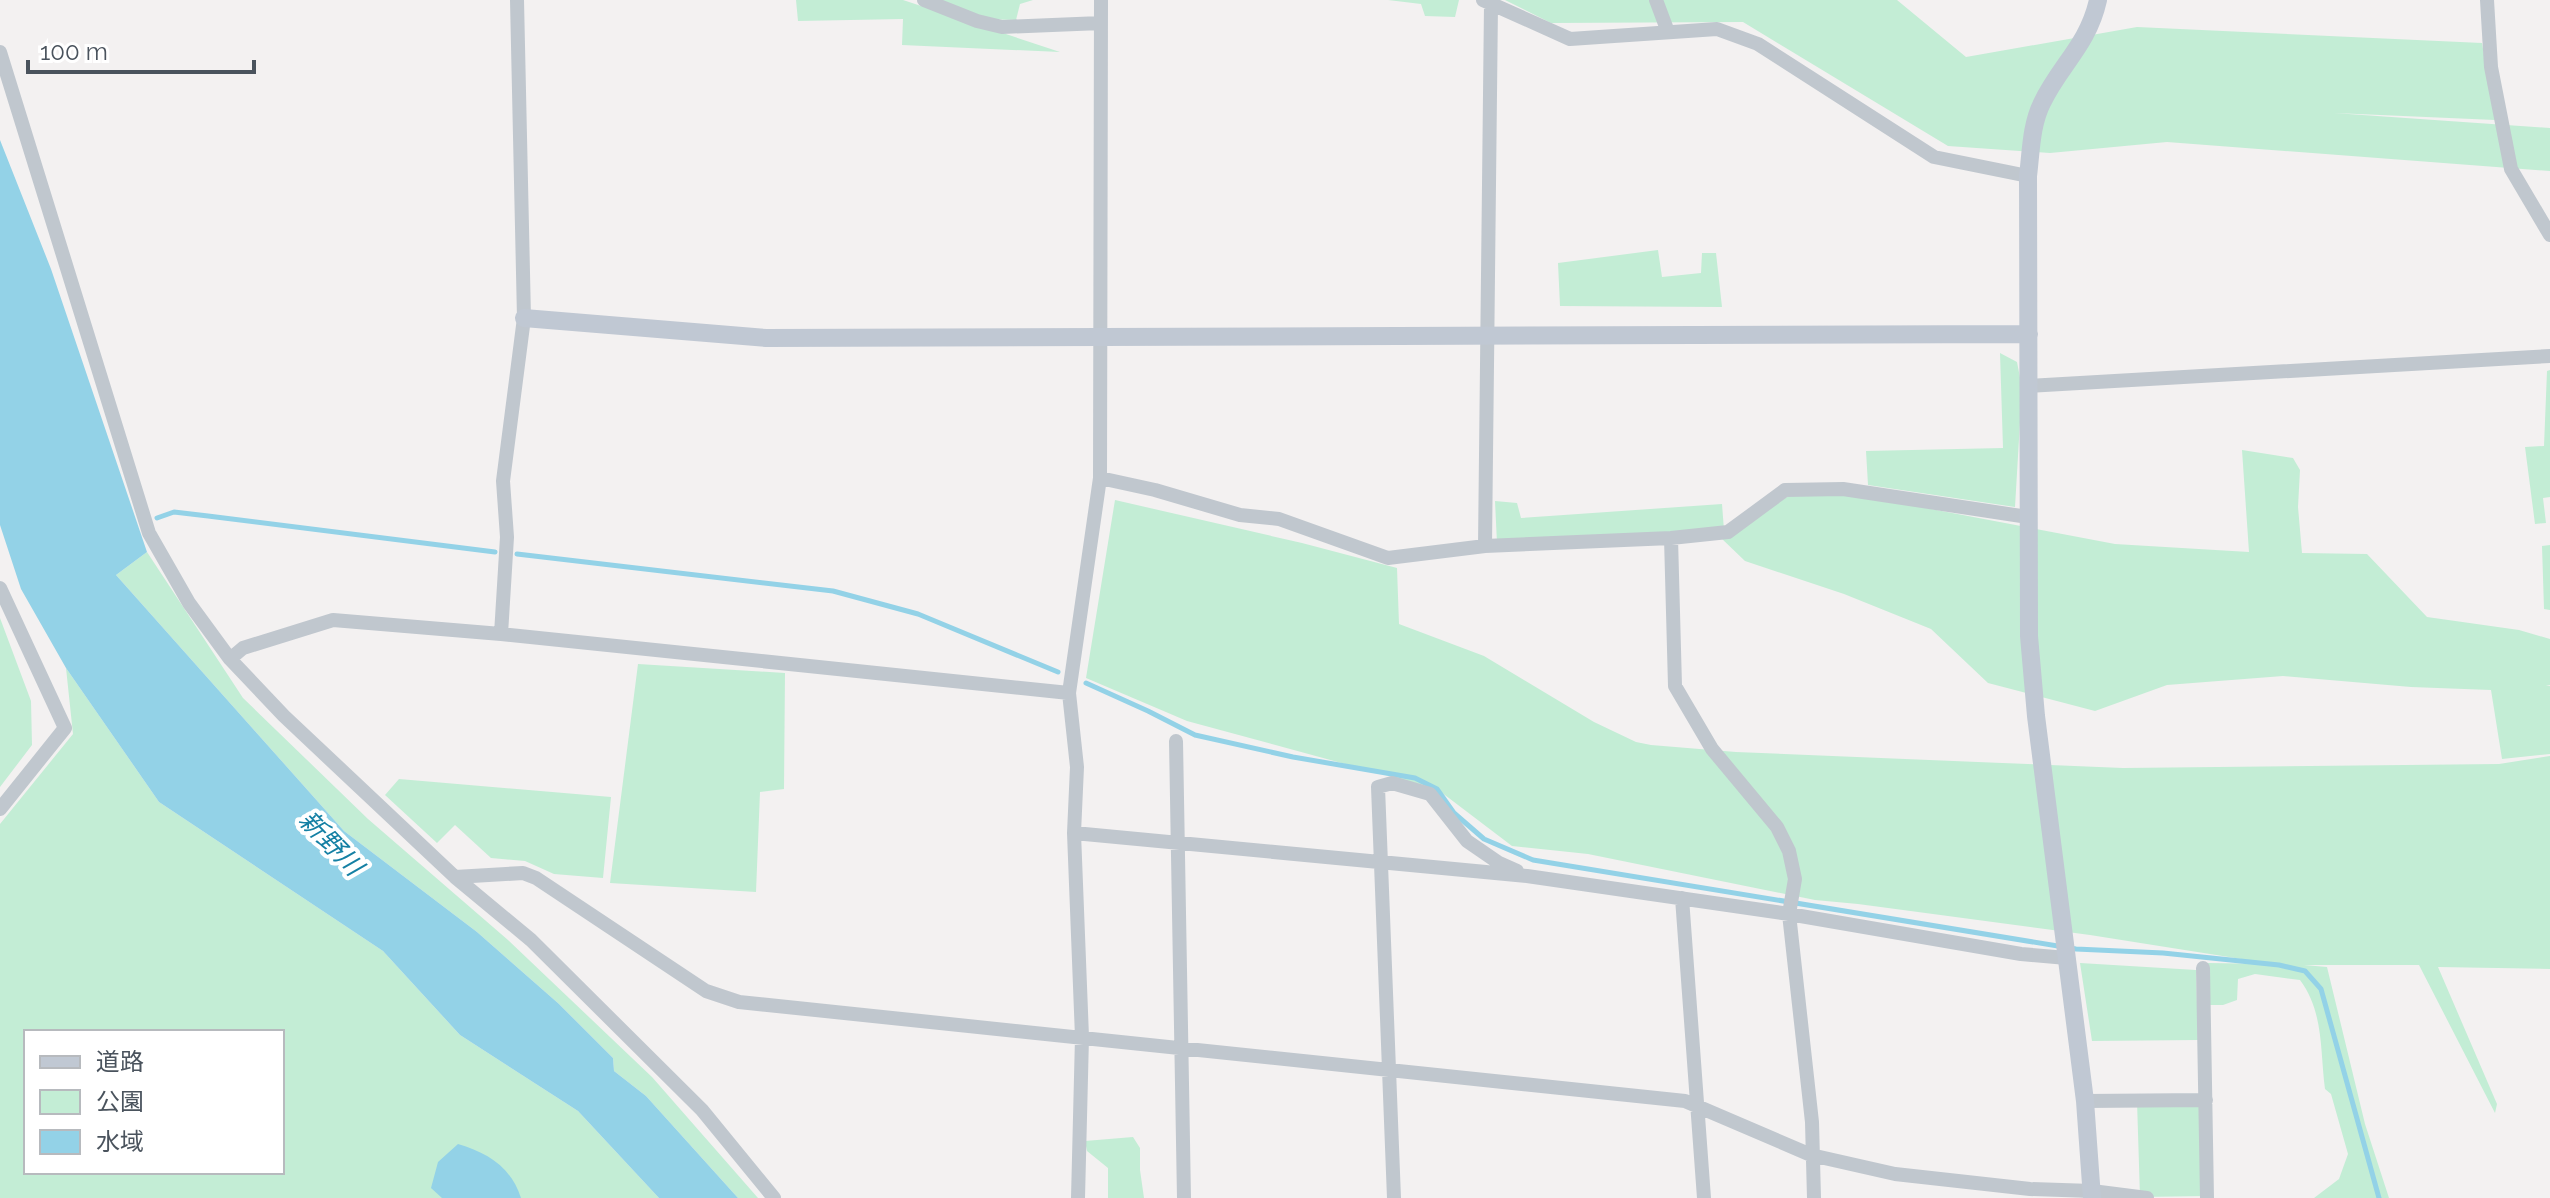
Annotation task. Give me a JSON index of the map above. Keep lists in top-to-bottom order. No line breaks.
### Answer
{"water":["新野川"],"legend":["道路","公園","水域"],"scale_bar":"100 m"}
